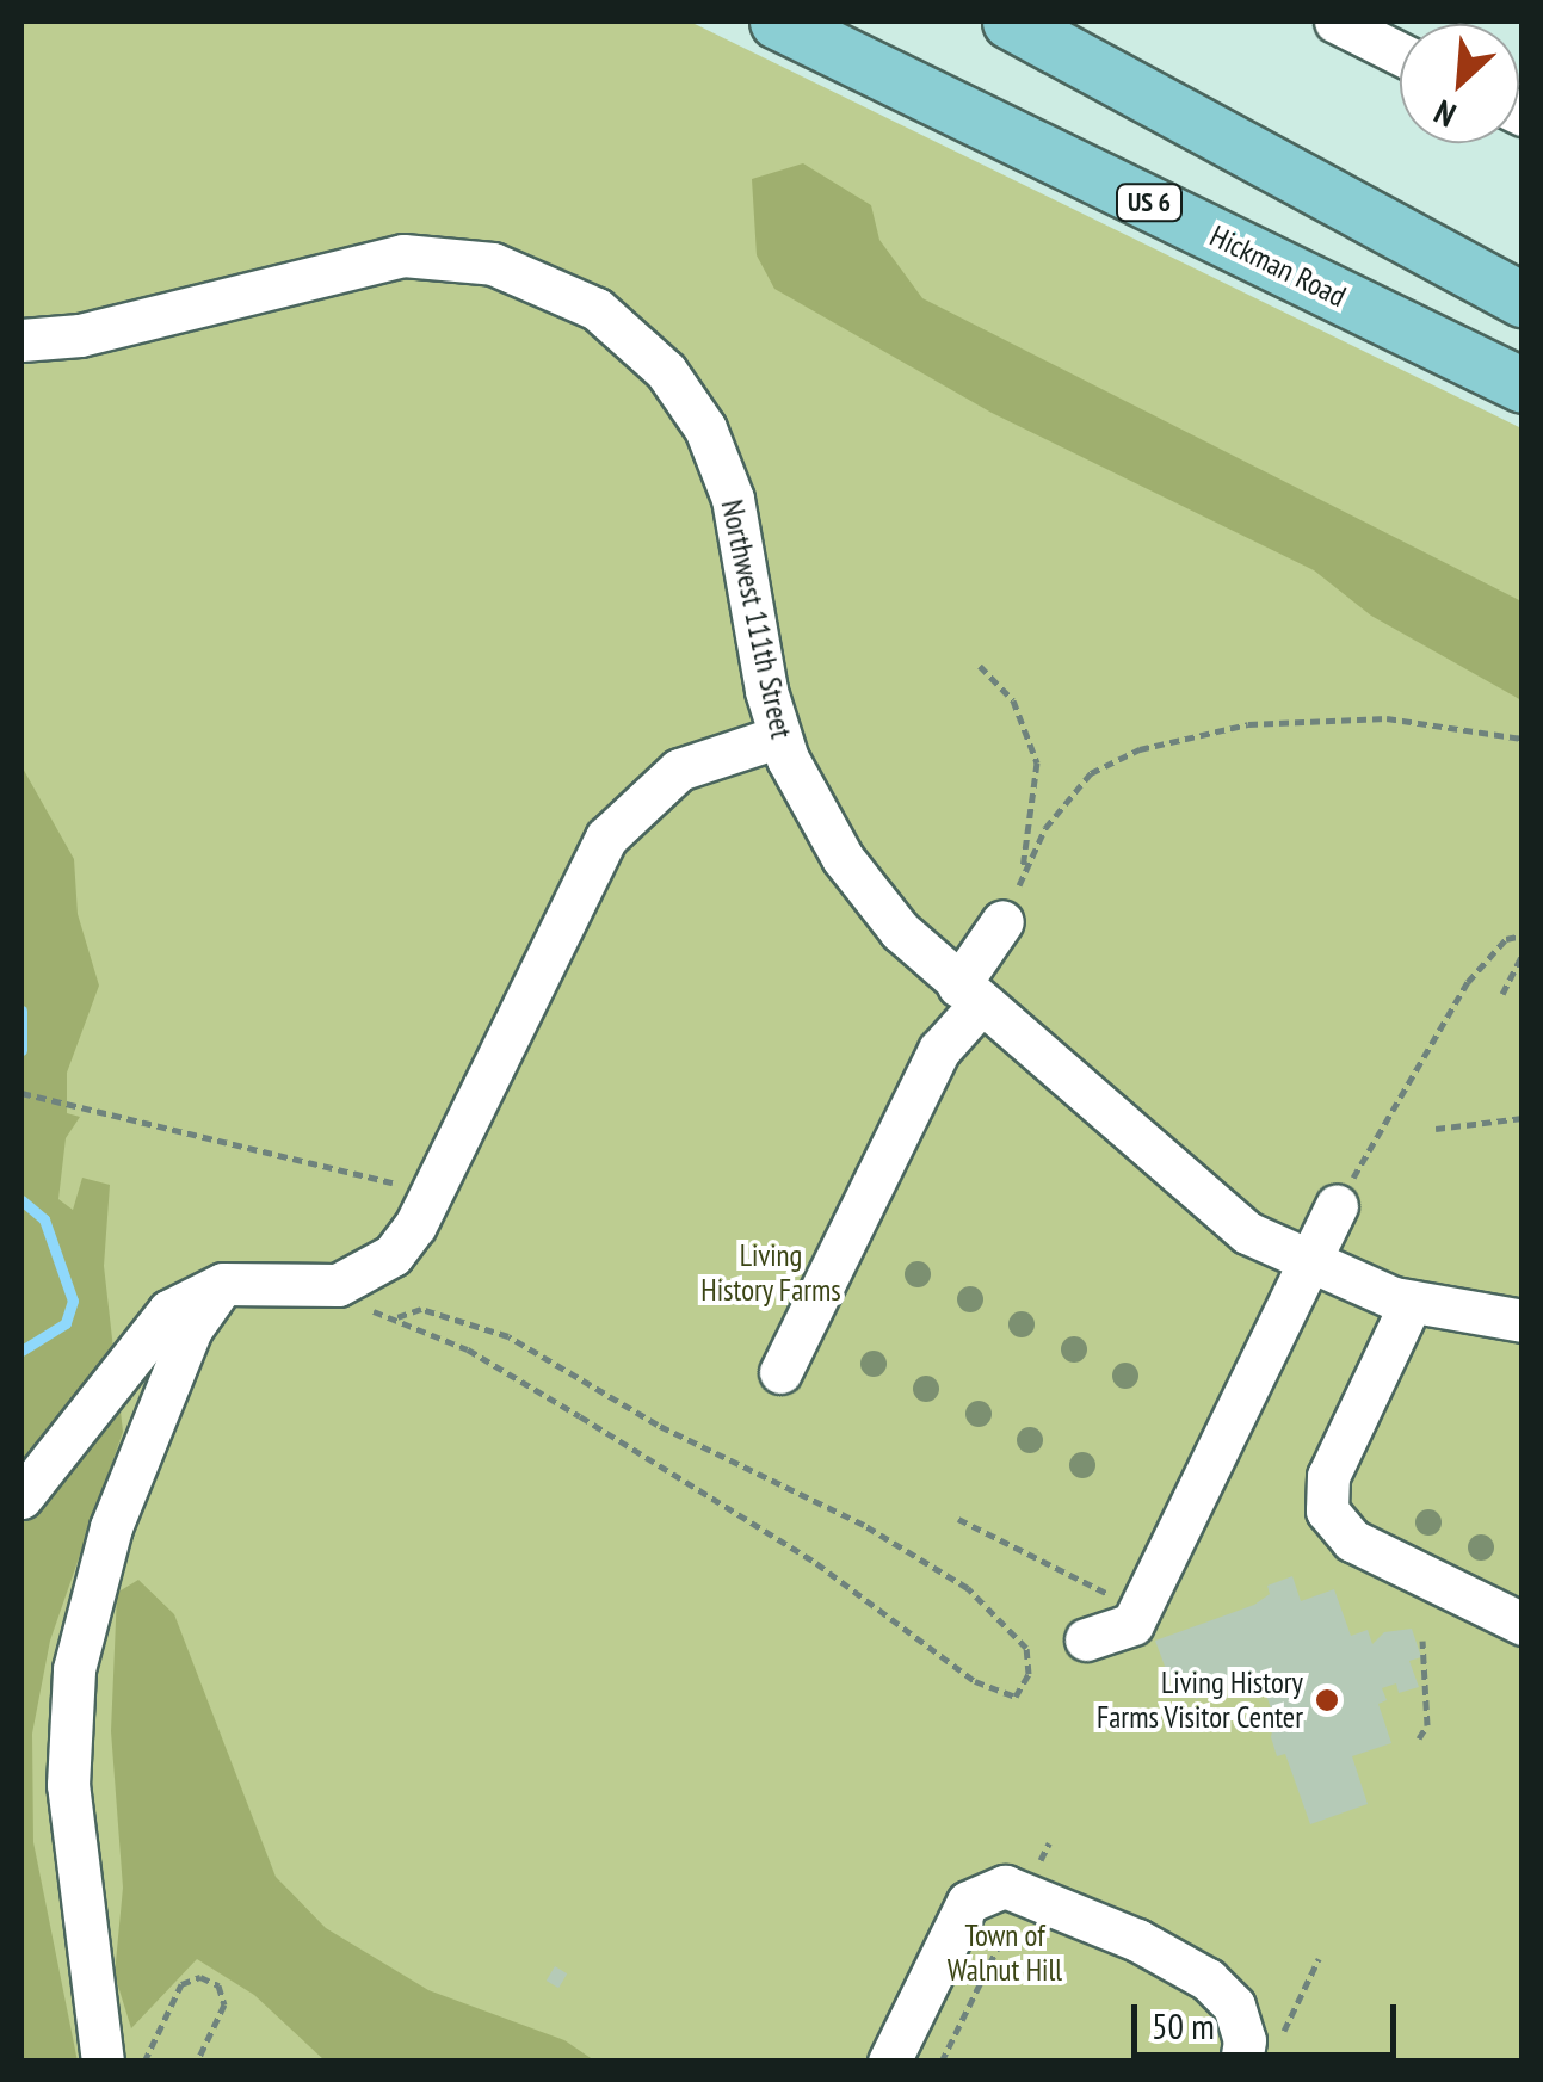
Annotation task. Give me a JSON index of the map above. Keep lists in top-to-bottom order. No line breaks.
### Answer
{"streets":{"main road":["US 6","Hickman Road"],"street":["Northwest 111th Street"]},"parks":["Living History Farms","Town of Walnut Hill"],"places":["Living History Farms Visitor Center"],"scale_bar":"50 m","north":"bottom left"}
